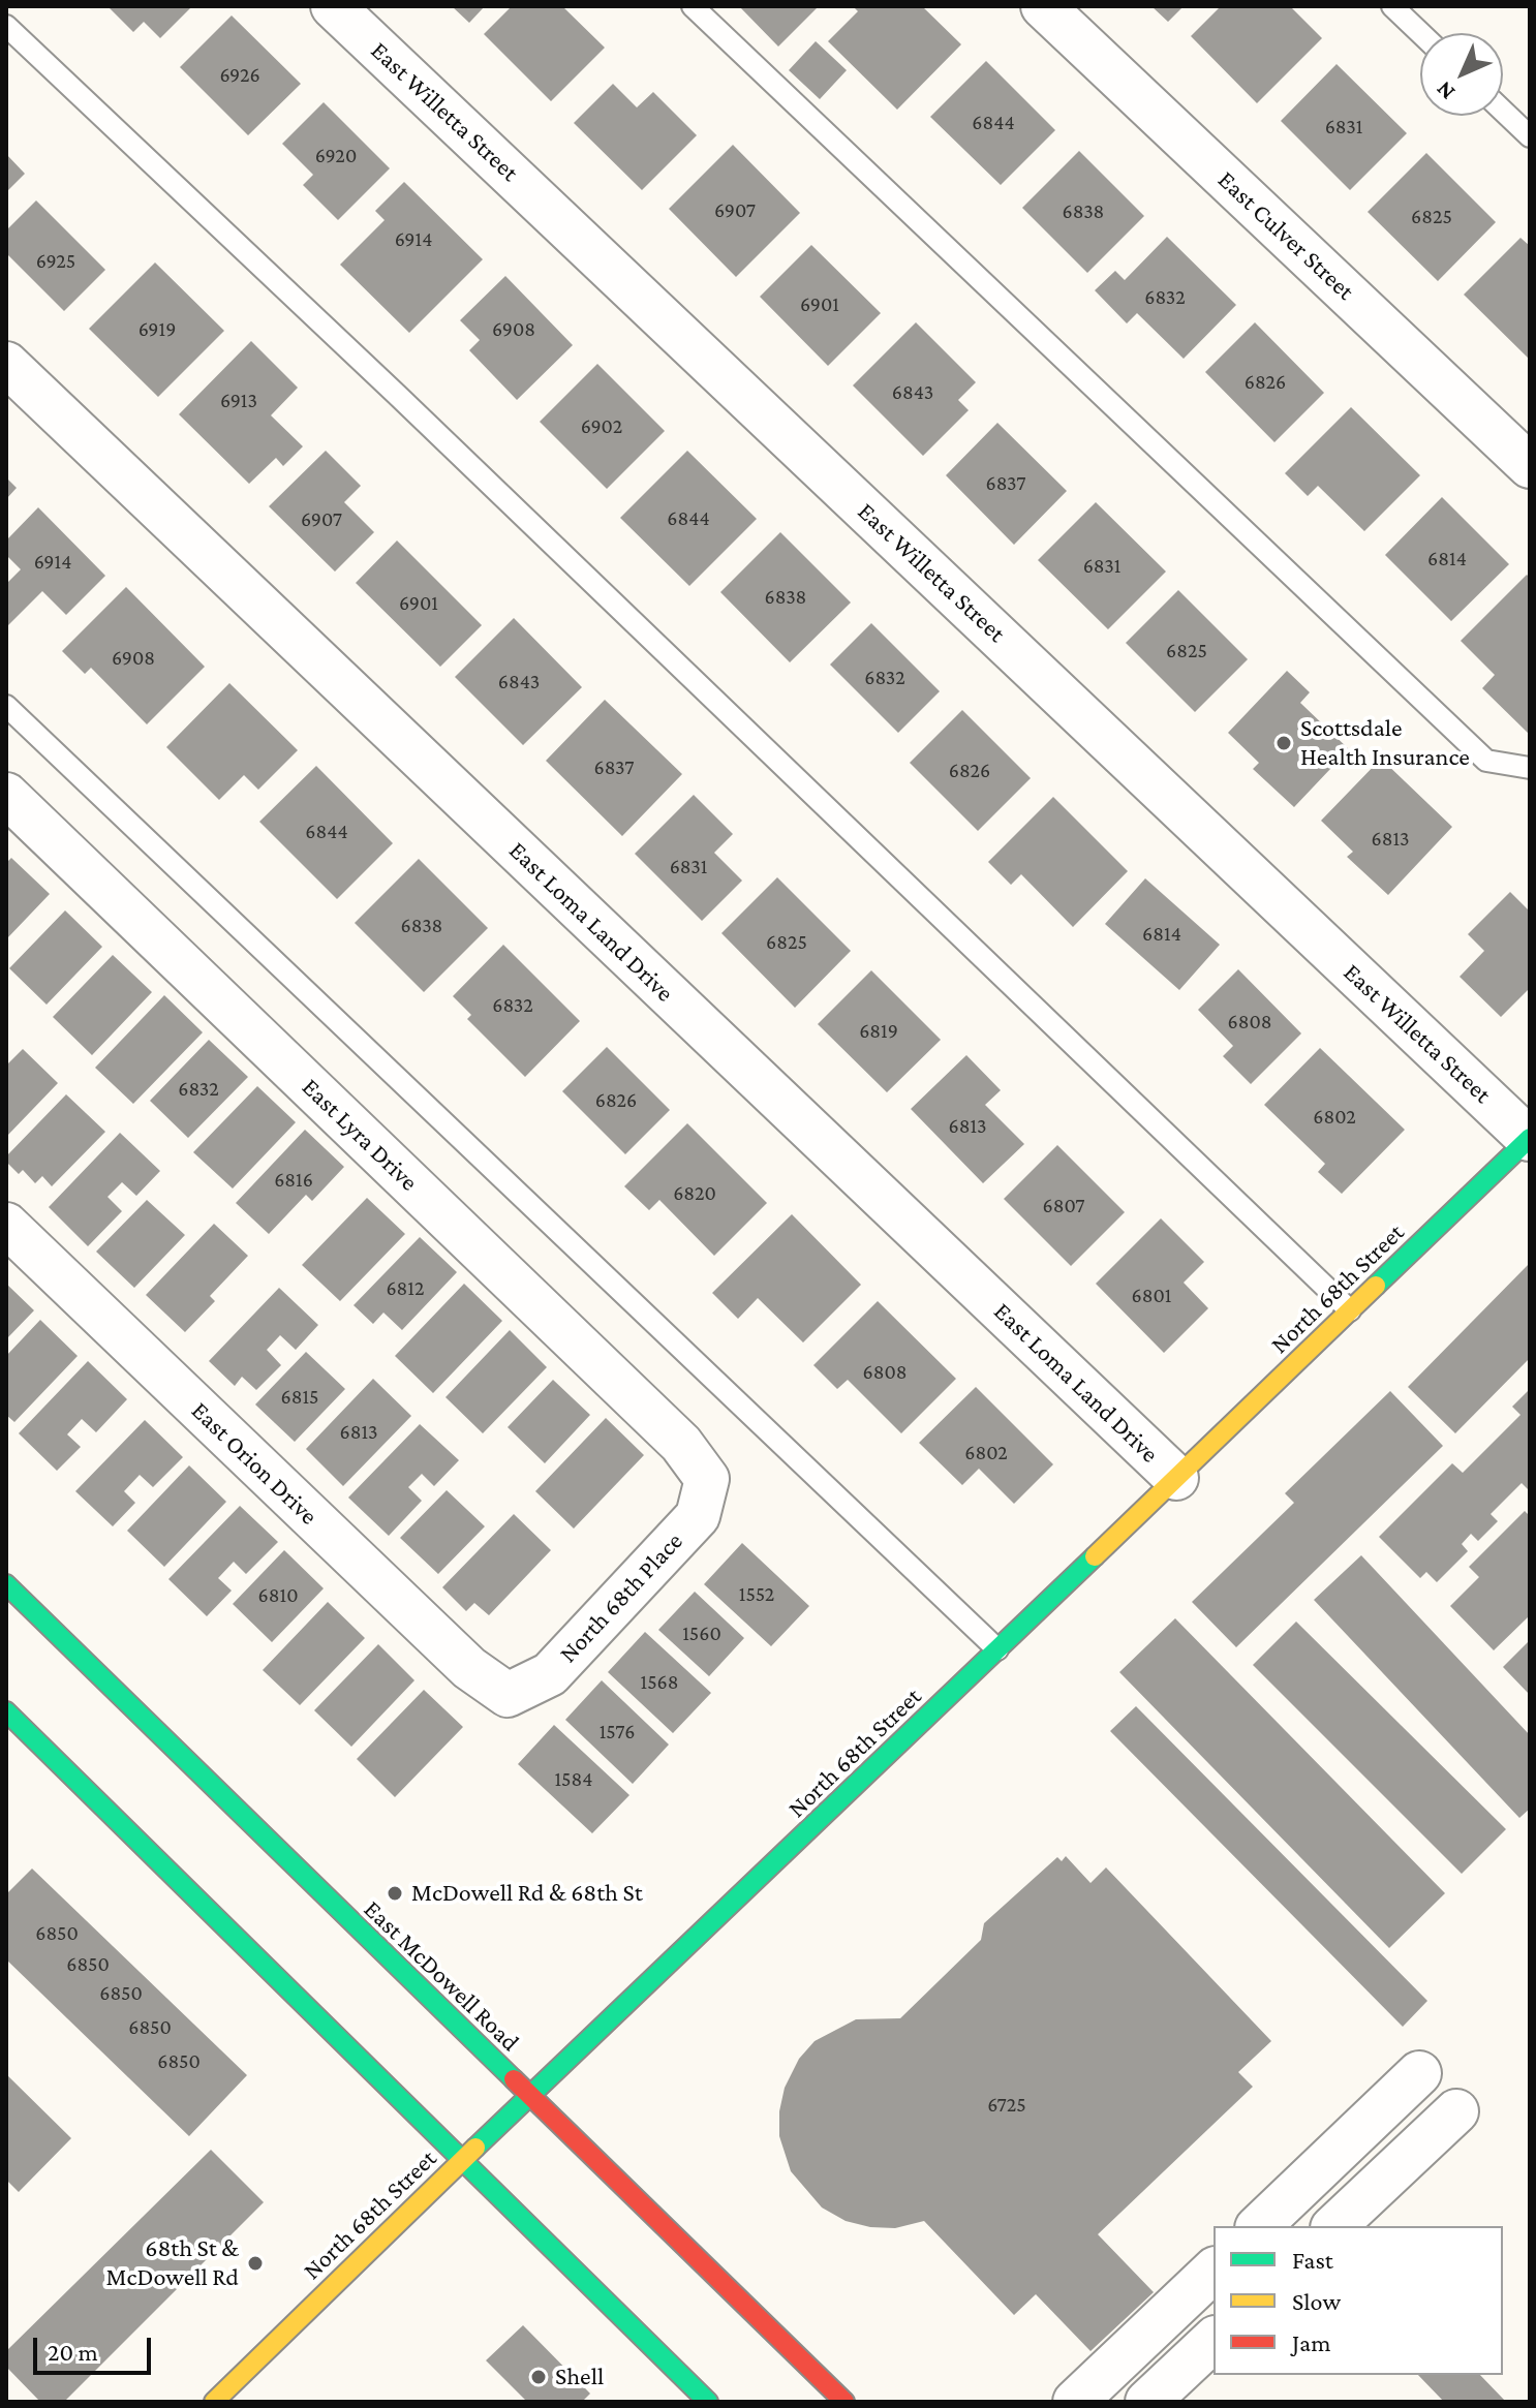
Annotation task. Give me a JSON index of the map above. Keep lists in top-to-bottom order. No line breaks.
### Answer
{"streets":{"main road":["North 68th Street","East McDowell Road"],"street":["East Willetta Street","East Culver Street","East Loma Land Drive","East Lyra Drive","East Orion Drive","North 68th Place"]},"crossings":[["East Willetta Street","North 68th Street"],["East Loma Land Drive","North 68th Street"],["East Lyra Drive","North 68th Place"],["North 68th Street","East McDowell Road"],["East Orion Drive","North 68th Place"]],"places":["Scottsdale Health Insurance","McDowell Rd & 68th St","68th St & McDowell Rd","Shell"],"house_numbers":["6926","6844","6831","6920","6907","6838","6825","6914","6925","6832","6901","6919","6908","6826","6843","6913","6902","6837","6844","6907","6814","6914","6831","6838","6901","6825","6908","6832","6843","6837","6826","6844","6813","6831","6838","6814","6825","6832","6808","6819","6832","6826","6802","6813","6816","6820","6807","6812","6801","6808","6815","6813","6802","1552","6810","1560","1568","1576","1584","6850","6850","6850","6850","6850","6725"],"legend":["Fast","Slow","Jam"],"scale_bar":"20 m","north":"bottom left"}
